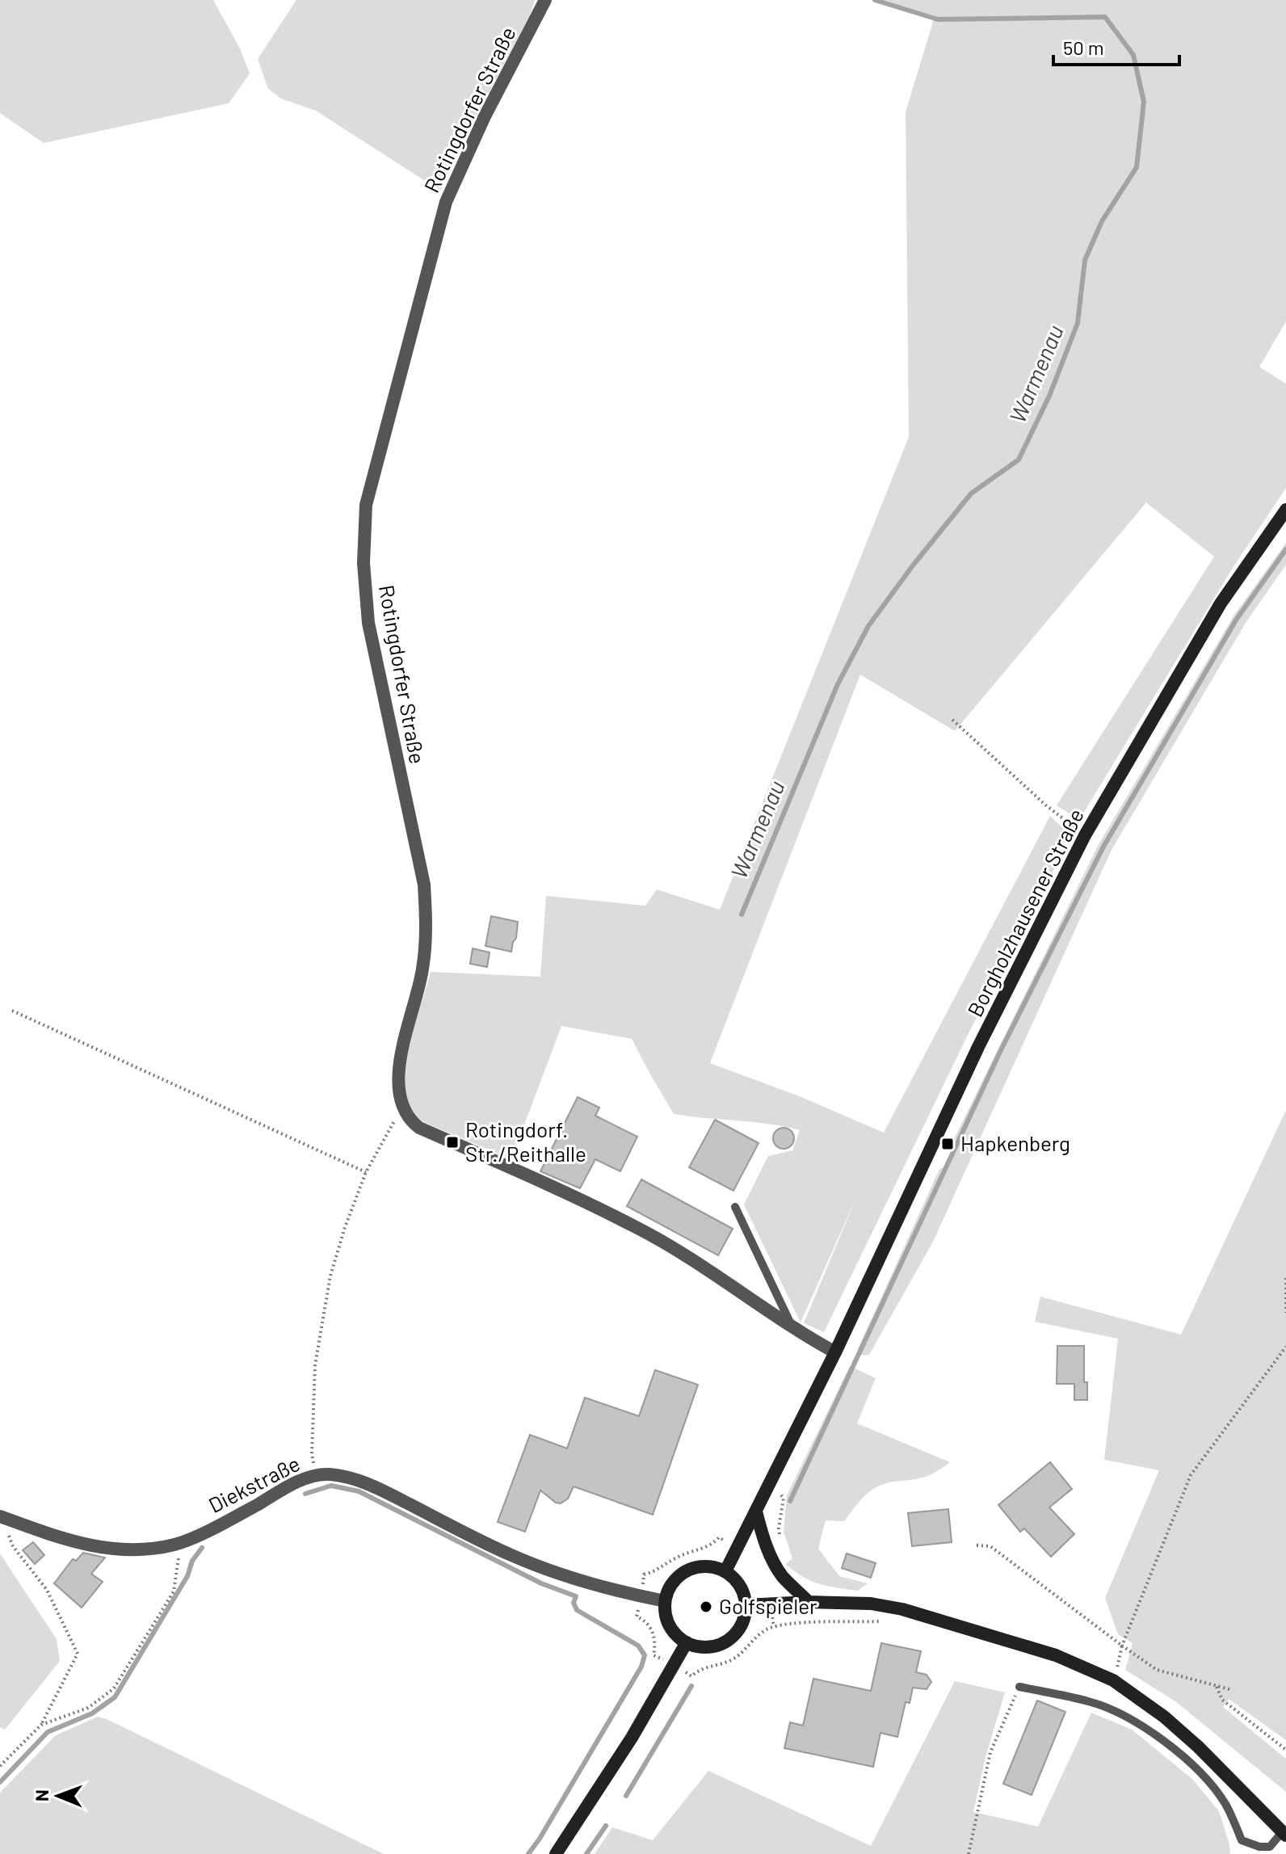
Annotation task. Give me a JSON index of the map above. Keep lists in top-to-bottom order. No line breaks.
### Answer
{"streets":{"main road":["Borgholzhausener Straße"],"street":["Rotingdorfer Straße","Diekstraße"]},"crossings":[["Borgholzhausener Straße","Diekstraße"]],"water":["Warmenau"],"places":{"transit":["Rotingdorf. Str./Reithalle","Hapkenberg"],"other":["Golfspieler"]},"scale_bar":"50 m","north":"left"}
